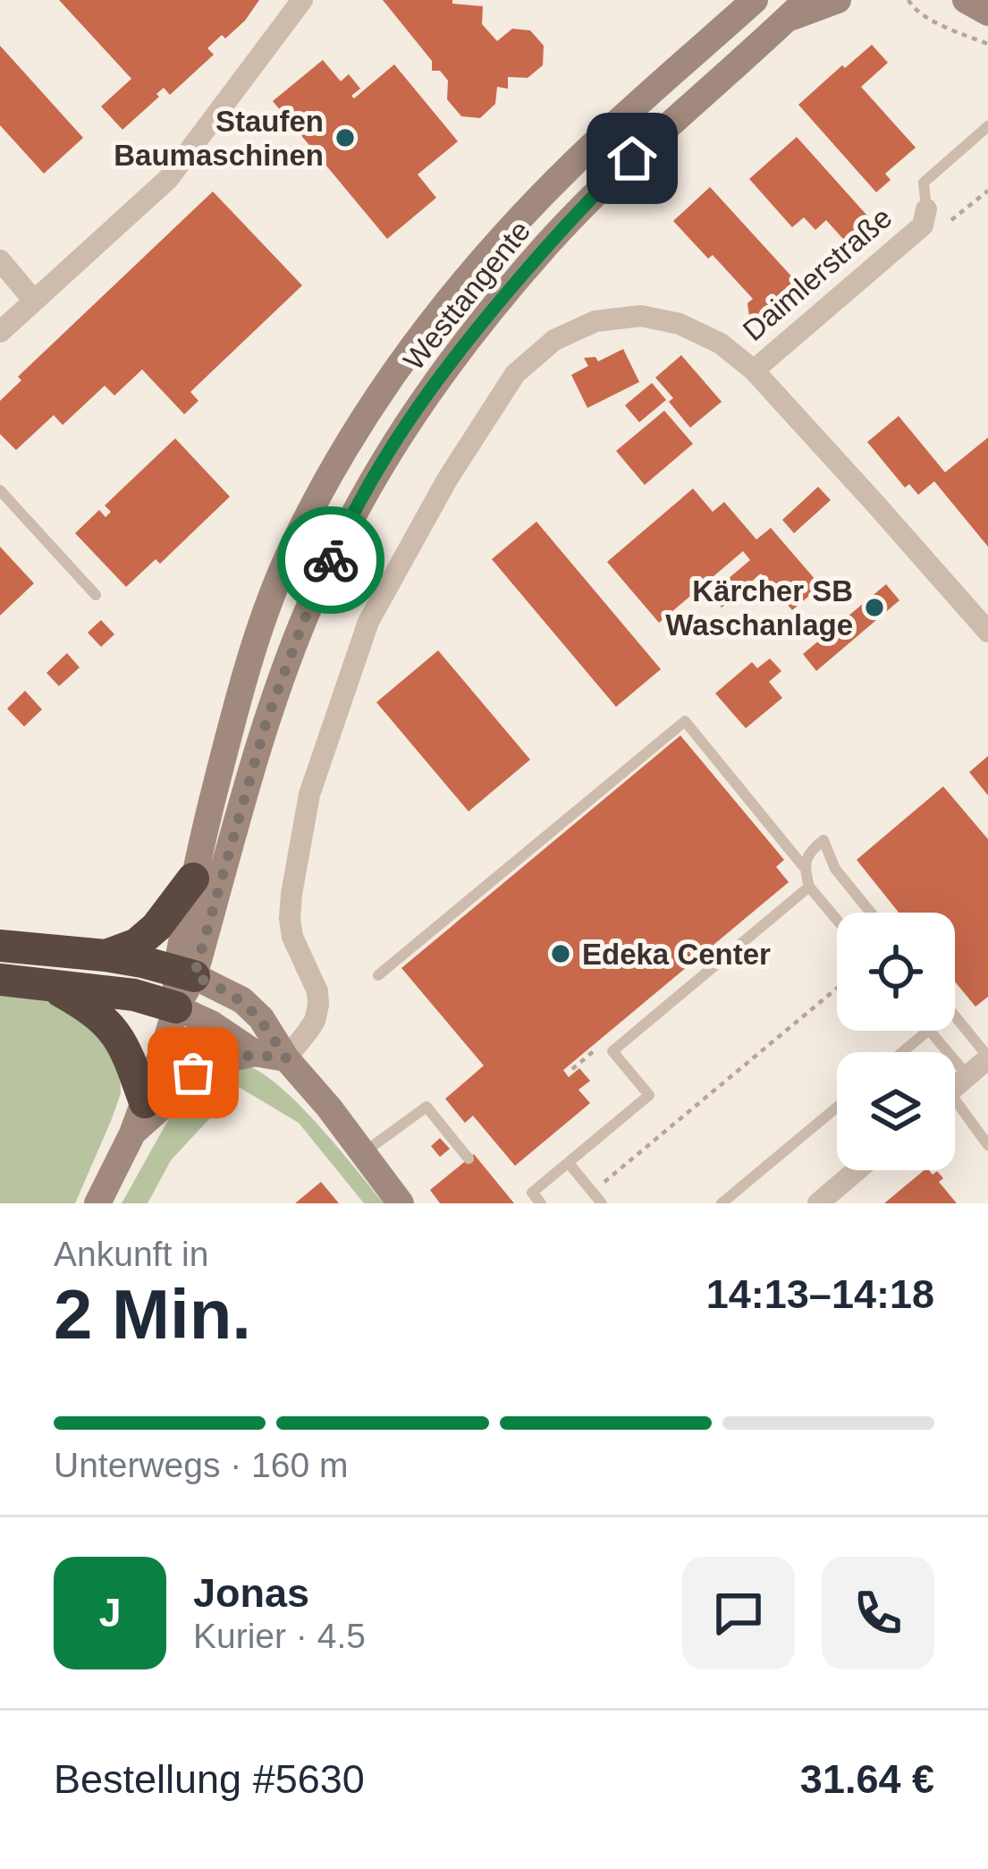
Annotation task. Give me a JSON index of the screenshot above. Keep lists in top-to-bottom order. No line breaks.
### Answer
{"streets":{"main road":["Westtangente"],"street":["Daimlerstraße"]},"places":["Staufen Baumaschinen","Kärcher SB Waschanlage","Edeka Center"],"page":{"heading":["2 Min.","Ankunft in","14:13–14:18"],"panel":["Jonas","Kurier · 4.5","Bestellung #5630","31.64 €"],"bar":"Unterwegs · 160 m","round":"J"}}
